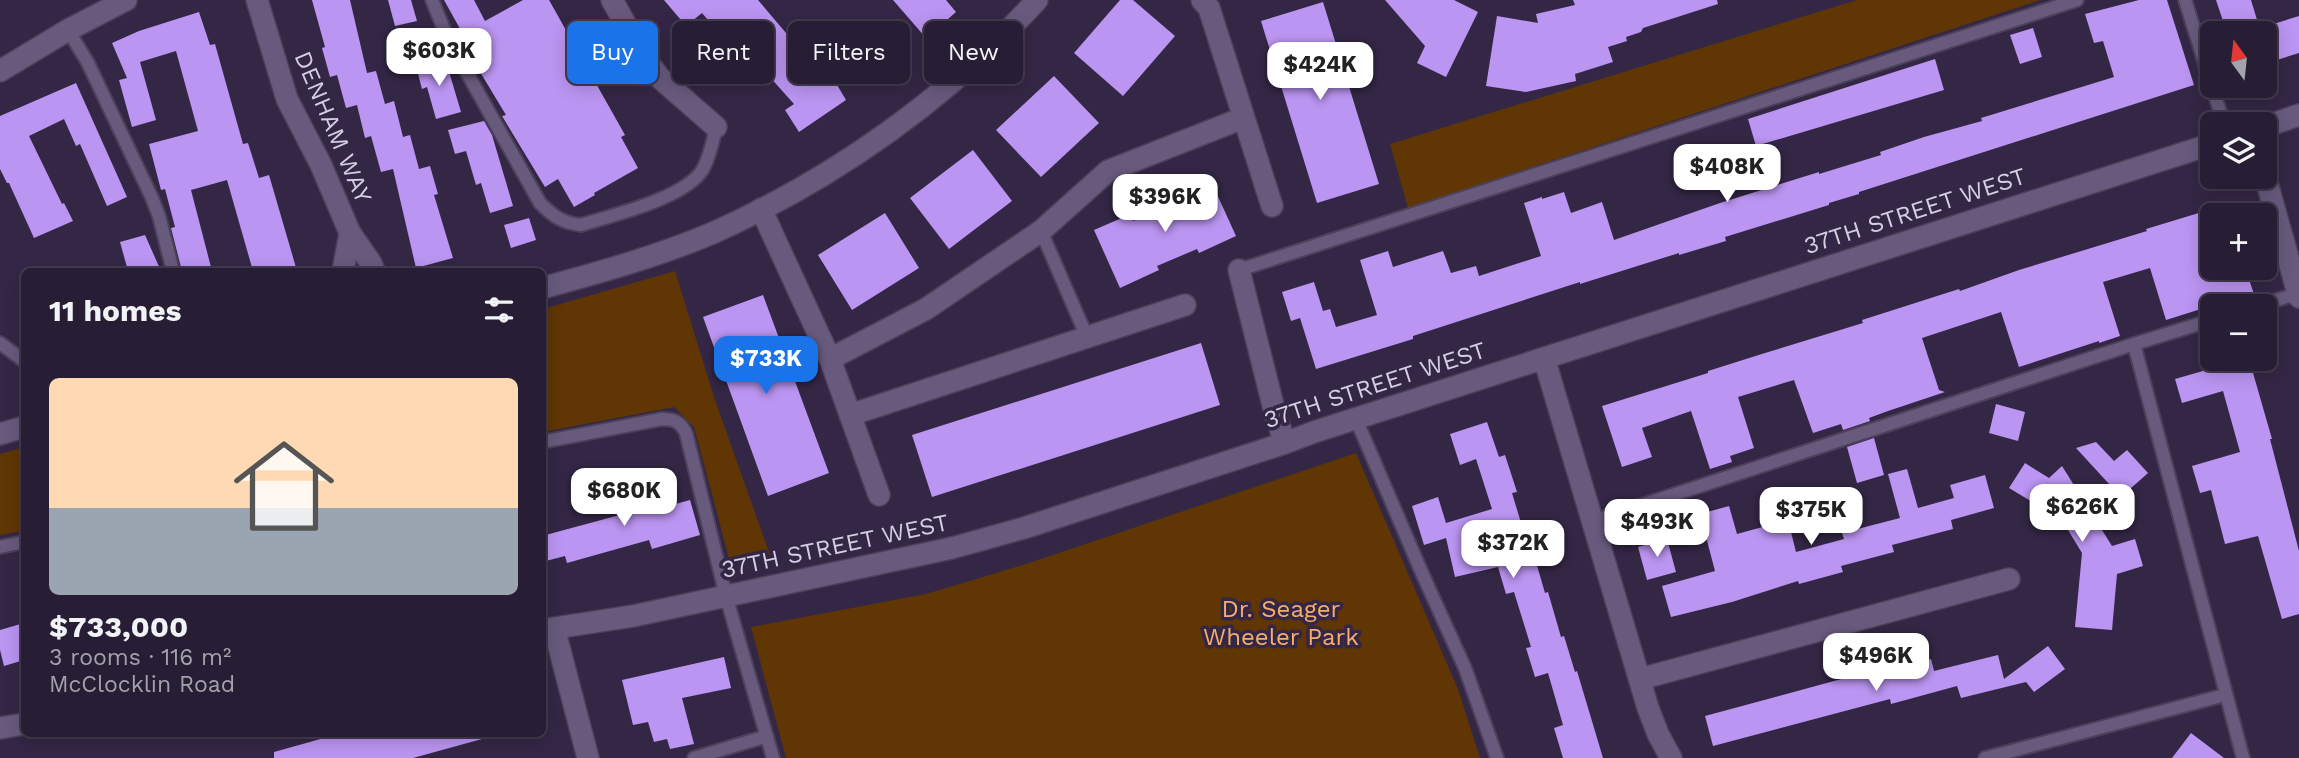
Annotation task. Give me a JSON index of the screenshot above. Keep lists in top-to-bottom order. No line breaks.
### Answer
{"streets":{"street":["DENHAM WAY","37TH STREET WEST"]},"parks":["Dr. Seager Wheeler Park"],"north":"top","page":{"map_buttons":["+","−"],"chip":["Buy","Rent","Filters","New"],"price":["$603K","$424K","$408K","$396K","$733K","$680K","$626K","$375K","$493K","$372K","$496K"],"heading":"11 homes","list":[{"name":"$733,000","note":"3 rooms · 116 m² · McClocklin Road"}]}}
